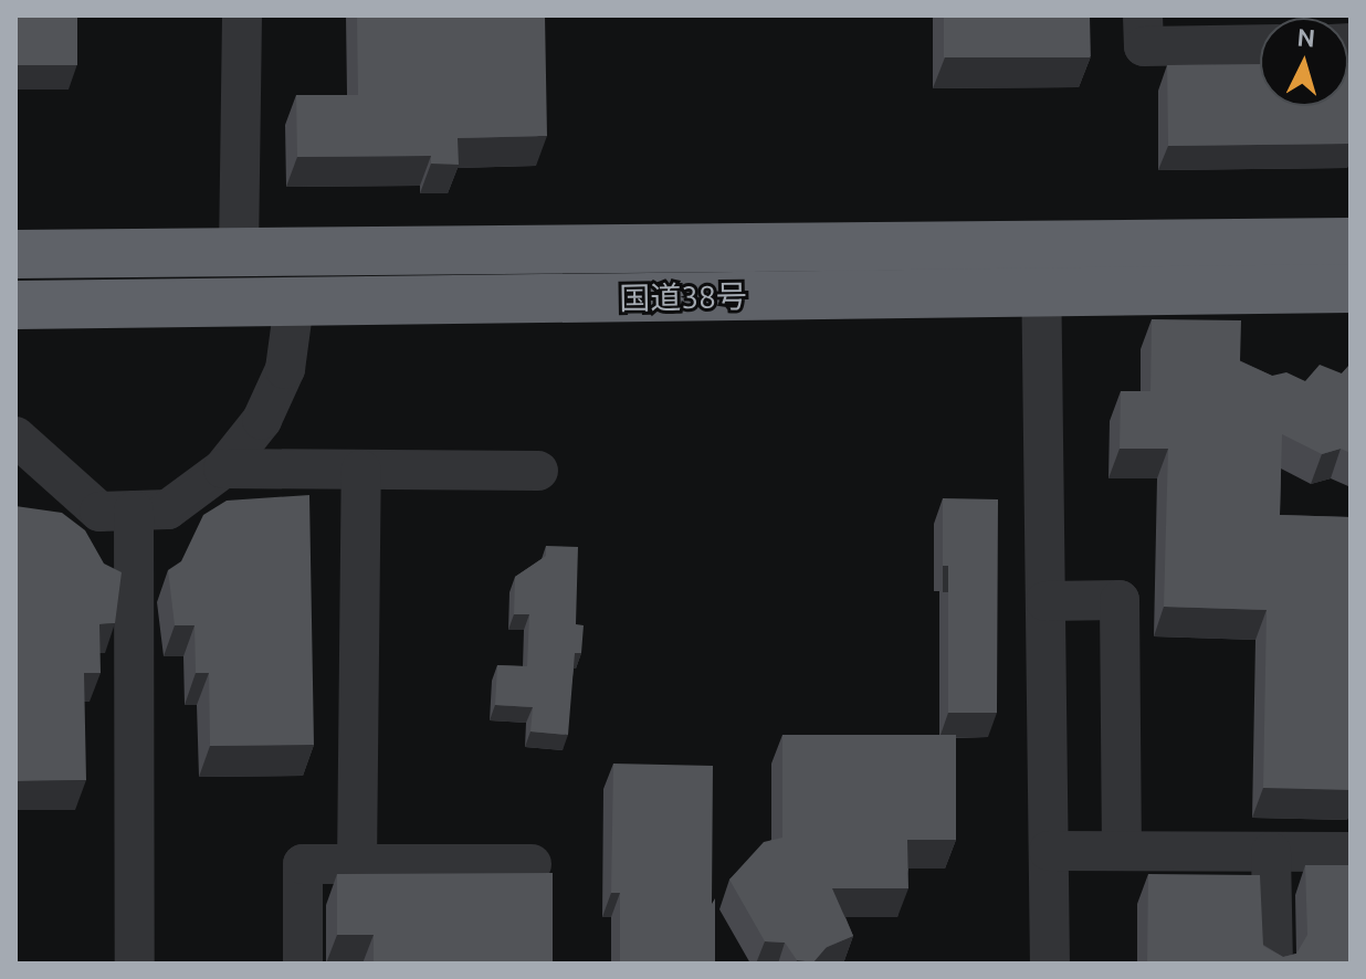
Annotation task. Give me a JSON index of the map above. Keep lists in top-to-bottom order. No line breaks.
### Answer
{"streets":{"highway":["国道38号"]},"north":"top"}
